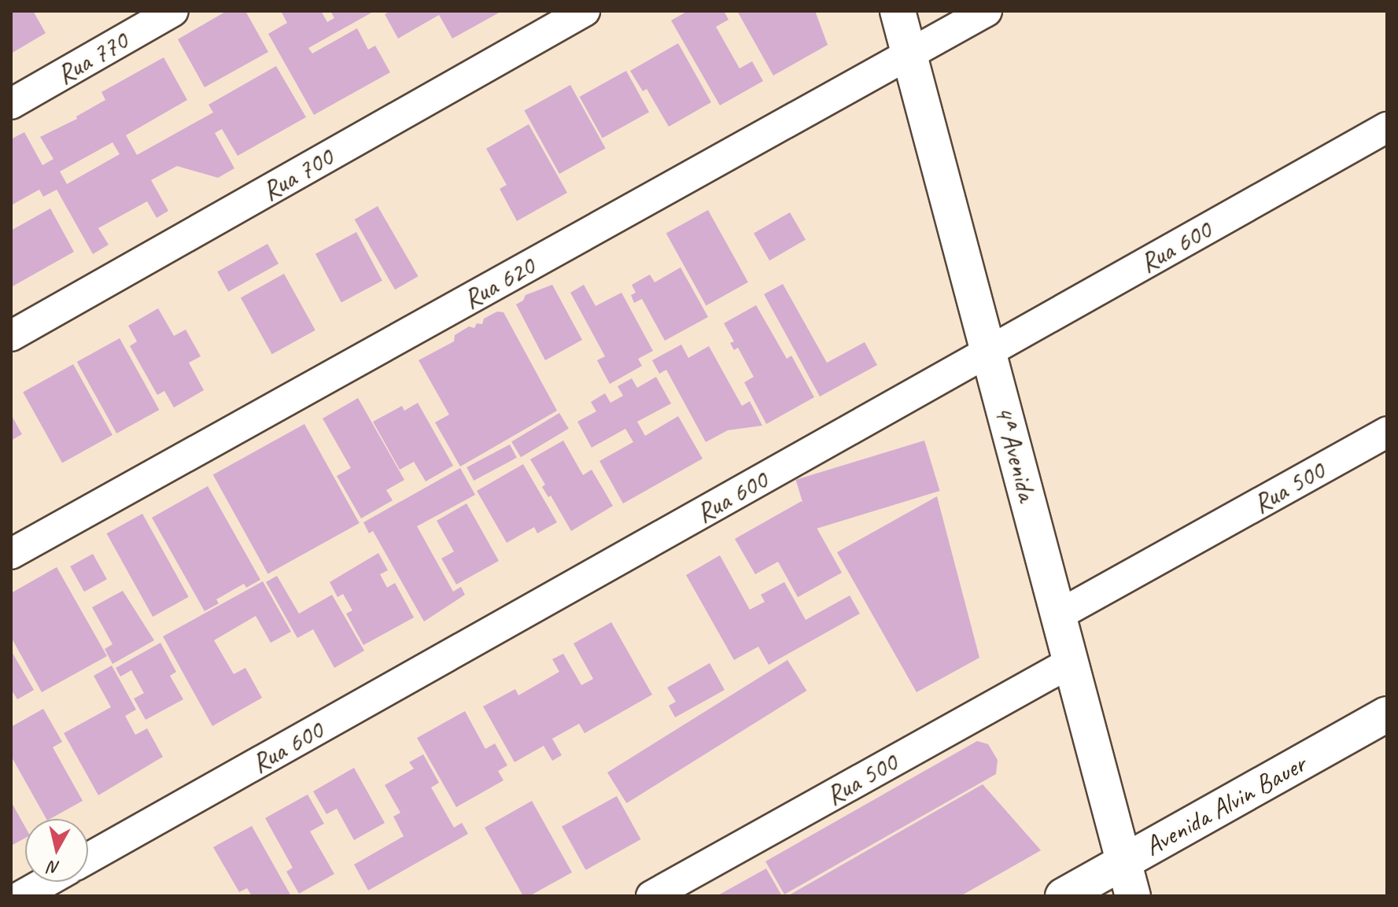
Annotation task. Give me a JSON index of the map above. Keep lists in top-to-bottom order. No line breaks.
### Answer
{"streets":{"main road":["4ª Avenida","Avenida Alvin Bauer"],"street":["Rua 770","Rua 700","Rua 600","Rua 620","Rua 500"]},"crossings":[["Rua 600","4ª Avenida"],["Rua 620","4ª Avenida"],["4ª Avenida","Rua 500"],["4ª Avenida","Avenida Alvin Bauer"]],"north":"bottom"}
